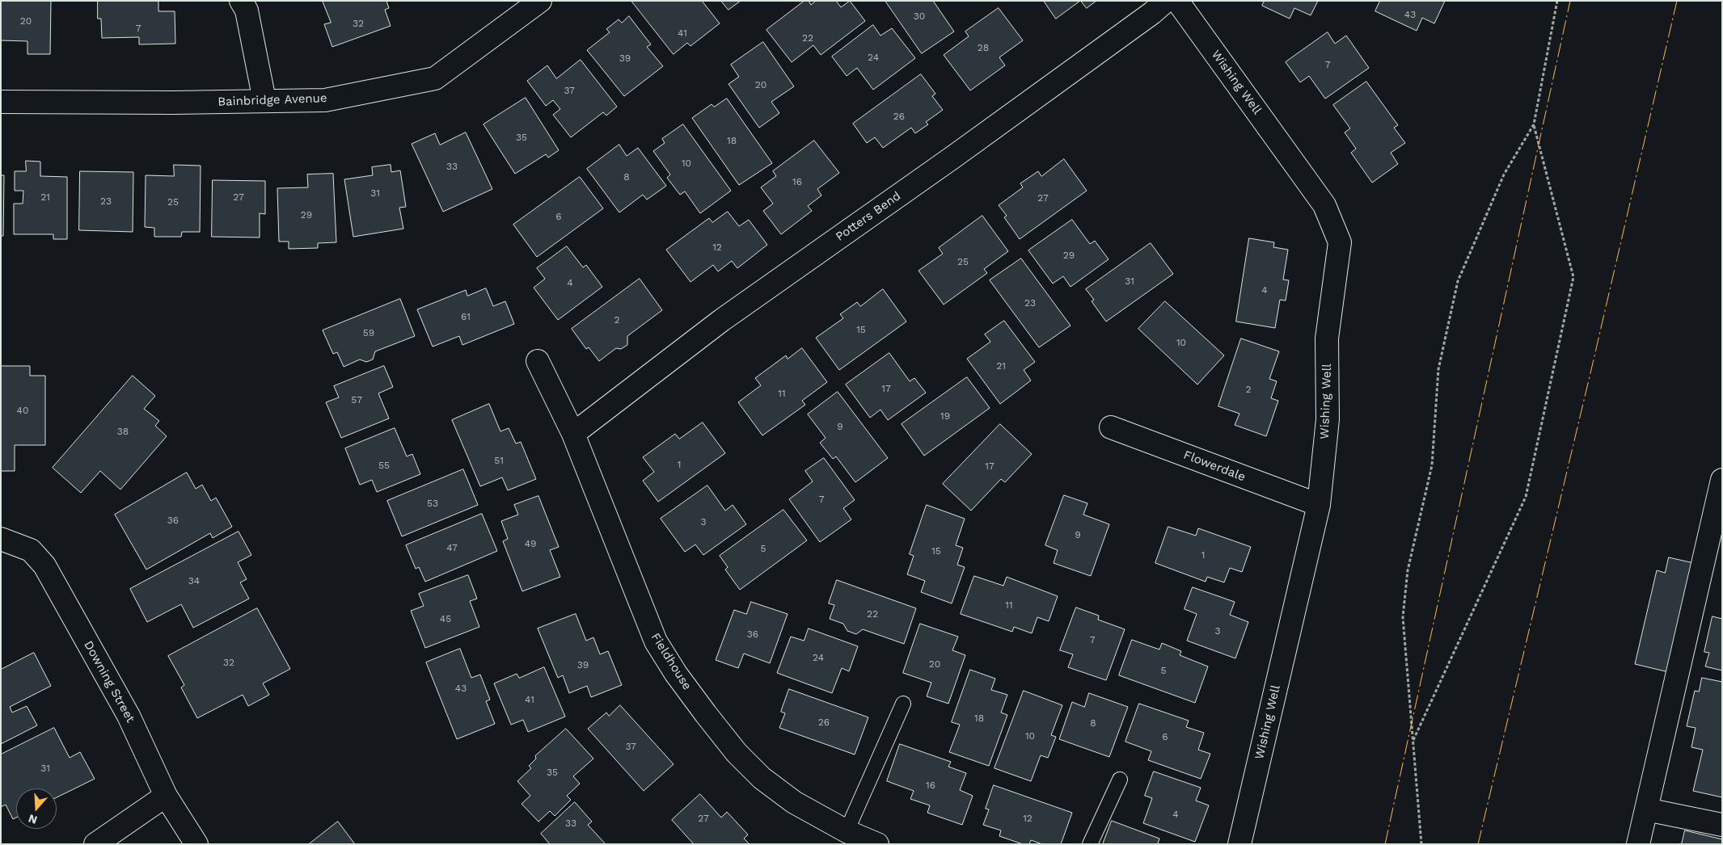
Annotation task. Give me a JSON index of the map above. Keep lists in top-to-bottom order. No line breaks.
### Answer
{"streets":{"street":["Wishing Well","Bainbridge Avenue","Potters Bend","Flowerdale","Fieldhouse","Downing Street"]},"crossings":[["Wishing Well","Flowerdale"],["Potters Bend","Fieldhouse"]],"house_numbers":["43","30","20","32","7","41","22","28","24","39","7","20","37","26","35","18","10","33","8","16","31","21","27","27","23","25","29","6","12","29","25","31","4","4","23","61","2","15","59","10","21","17","2","11","57","40","19","9","38","51","1","55","17","7","53","36","3","9","49","47","5","15","1","34","11","22","45","3","36","7","24","32","20","39","5","43","41","18","26","8","10","6","37","31","35","16","4","27","12","33"],"north":"bottom"}
